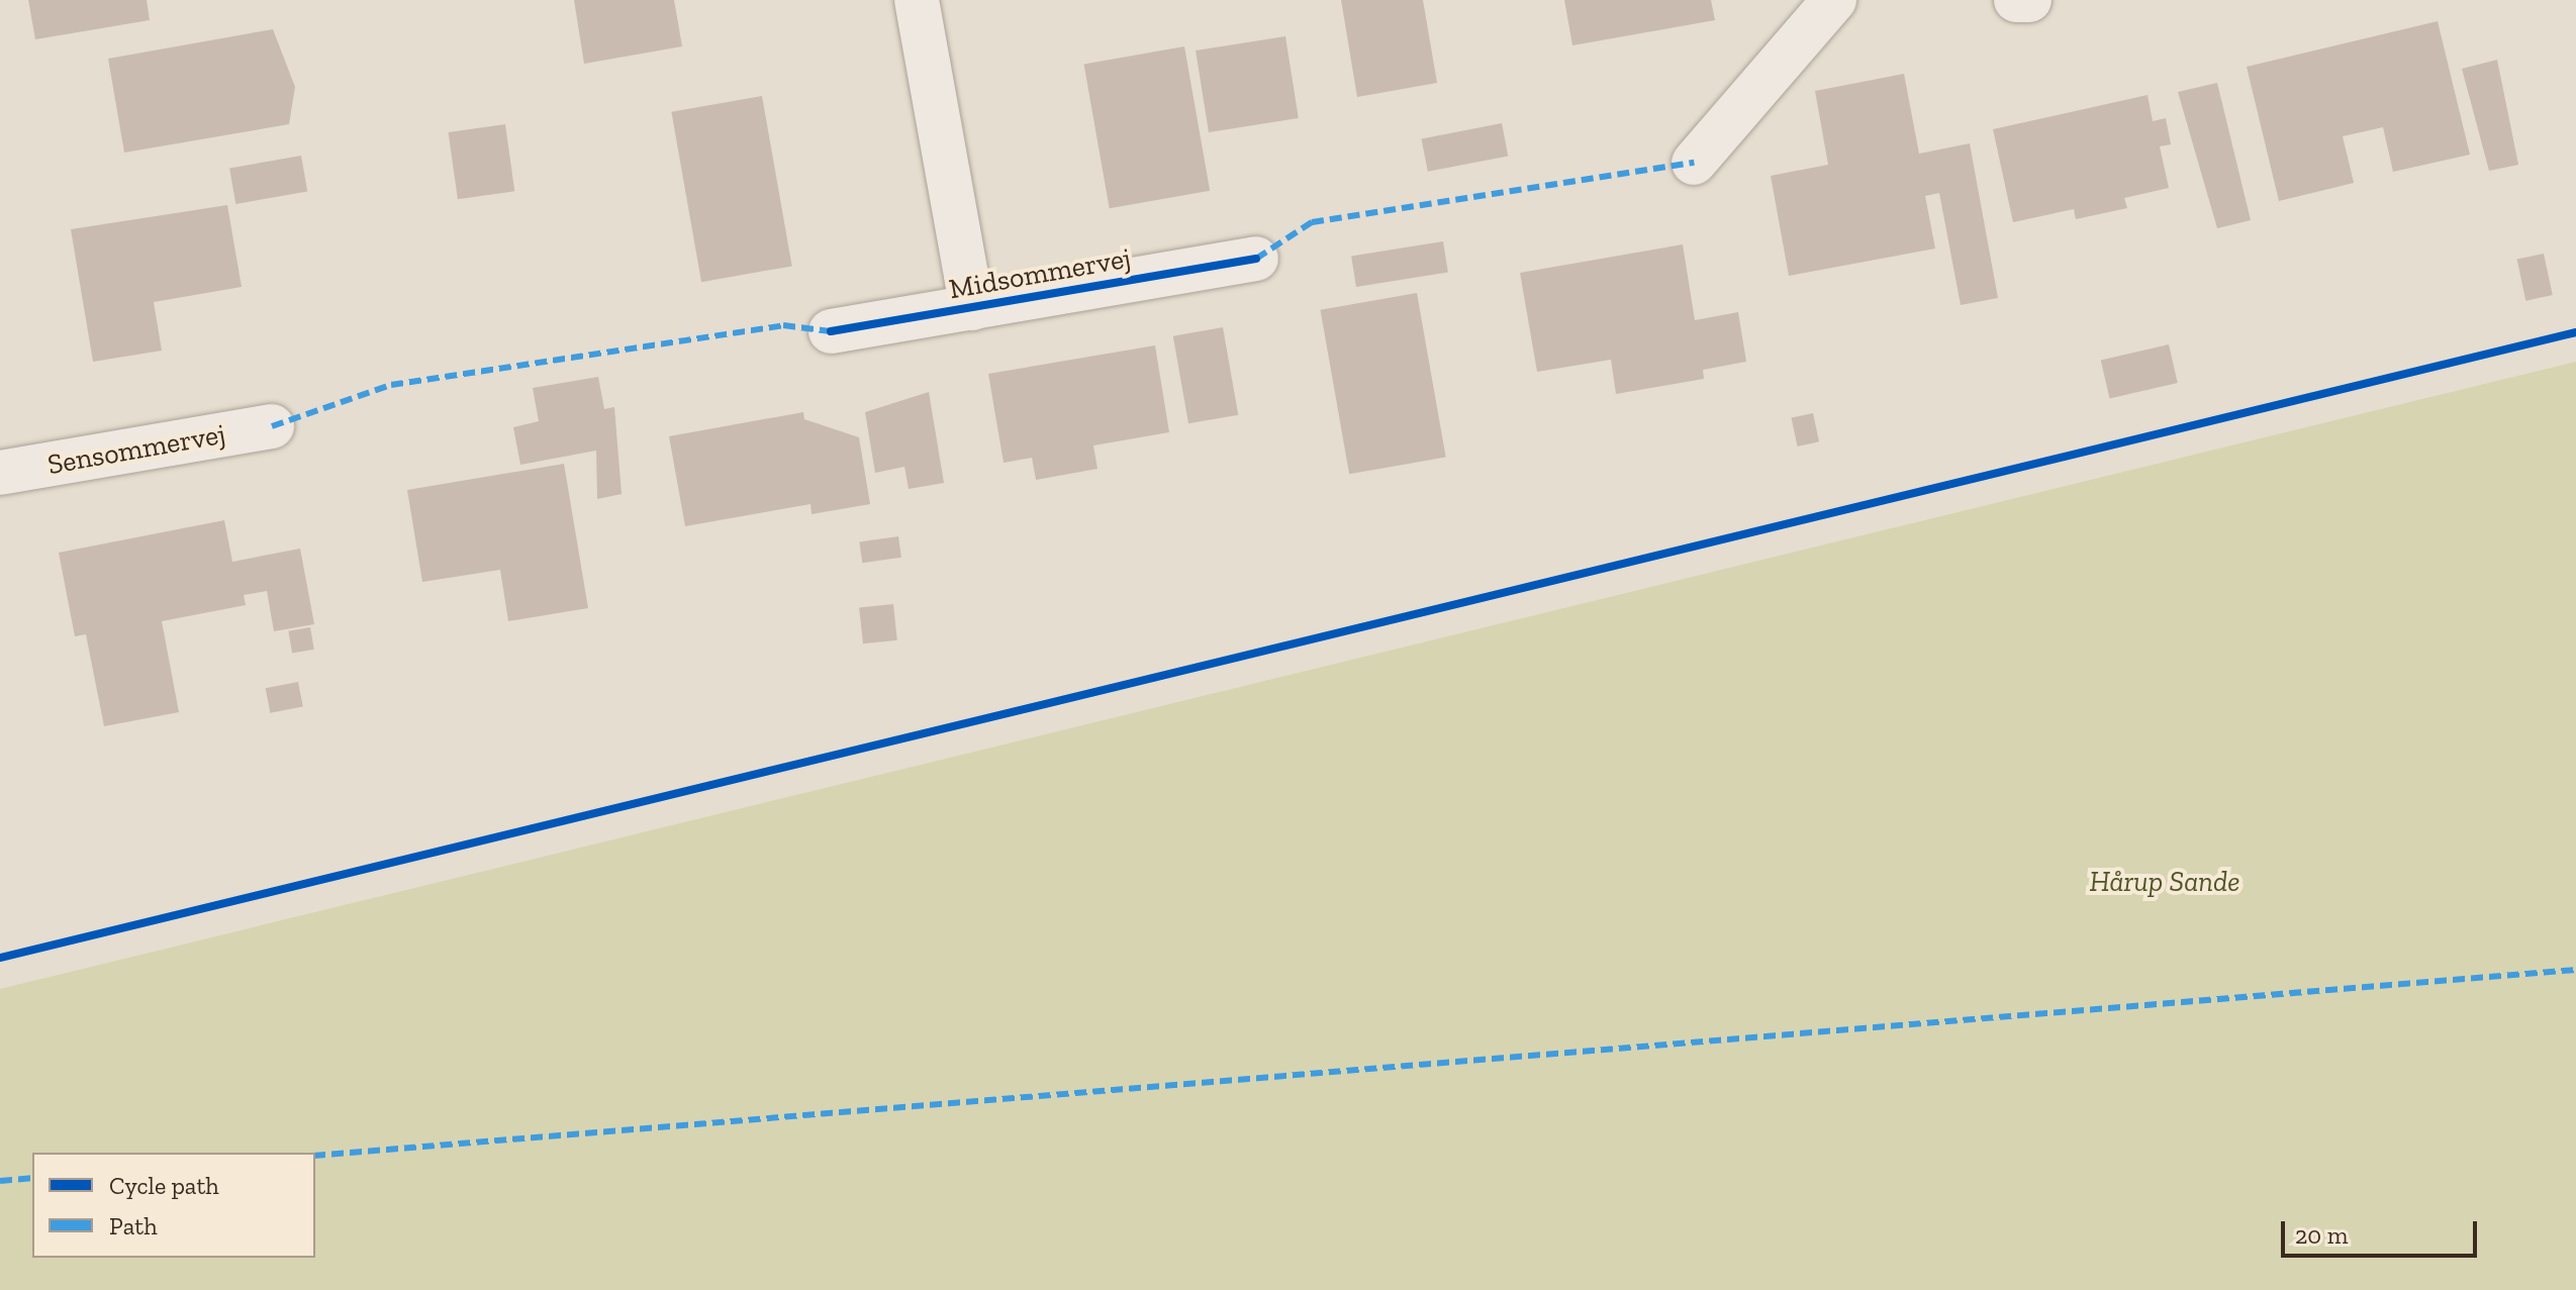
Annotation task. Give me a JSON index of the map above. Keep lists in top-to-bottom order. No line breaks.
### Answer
{"streets":{"street":["Midsommervej","Sensommervej"]},"parks":["Hårup Sande"],"legend":["Cycle path","Path"],"scale_bar":"20 m"}
